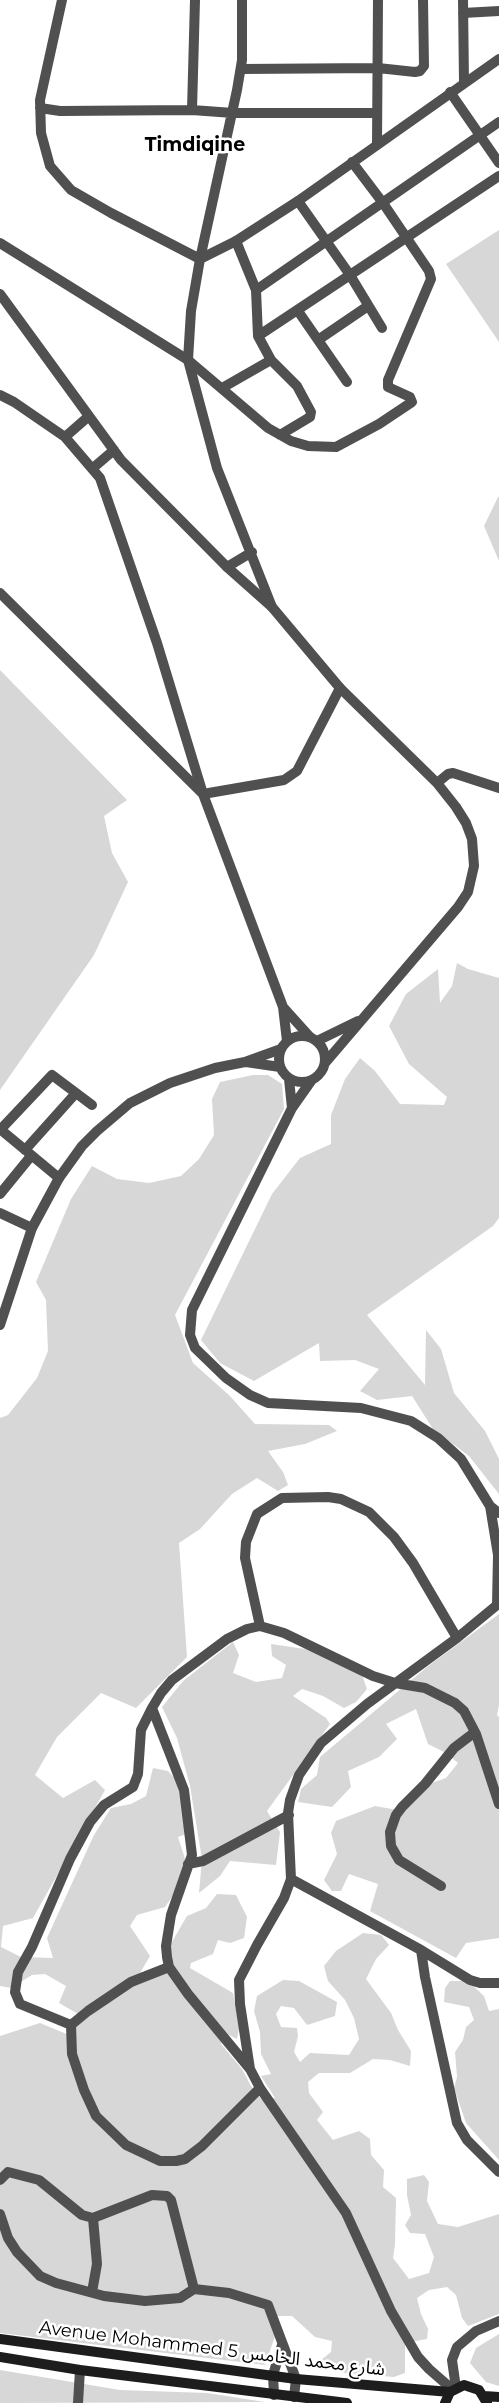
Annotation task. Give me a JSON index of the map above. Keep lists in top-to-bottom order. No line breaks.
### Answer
{"streets":{"main road":["Avenue Mohammed 5 شارع محمد الخامس"]},"districts":["Timdiqine"]}
